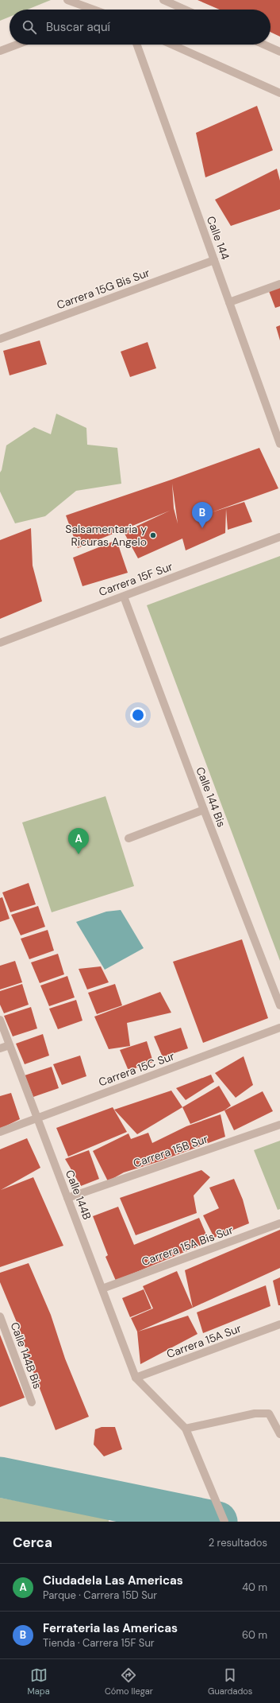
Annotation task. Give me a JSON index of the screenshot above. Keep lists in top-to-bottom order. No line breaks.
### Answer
{"streets":{"street":["Calle 144","Carrera 15G Bis Sur","Carrera 15F Sur","Calle 144 Bis","Carrera 15C Sur","Carrera 15B Sur","Calle 144B","Carrera 15A Bis Sur","Carrera 15A Sur","Calle 144B Bis"]},"crossings":[["Calle 144","Carrera 15G Bis Sur"],["Carrera 15F Sur","Calle 144 Bis"],["Carrera 15C Sur","Calle 144B"],["Carrera 15B Sur","Calle 144B"],["Calle 144B","Carrera 15A Bis Sur"],["Calle 144B","Carrera 15A Sur"]],"places":["Salsamentaria y Ricuras Angelo"],"page":{"search":"Buscar aquí","pins":["B","A"],"heading":["Cerca","2 resultados"],"list":[{"mark":"A","name":"Ciudadela Las Americas","note":"Parque · Carrera 15D Sur","value":"40 m"},{"mark":"B","name":"Ferrateria las Americas","note":"Tienda · Carrera 15F Sur","value":"60 m"}],"nav":["Mapa","Cómo llegar","Guardados"]}}
